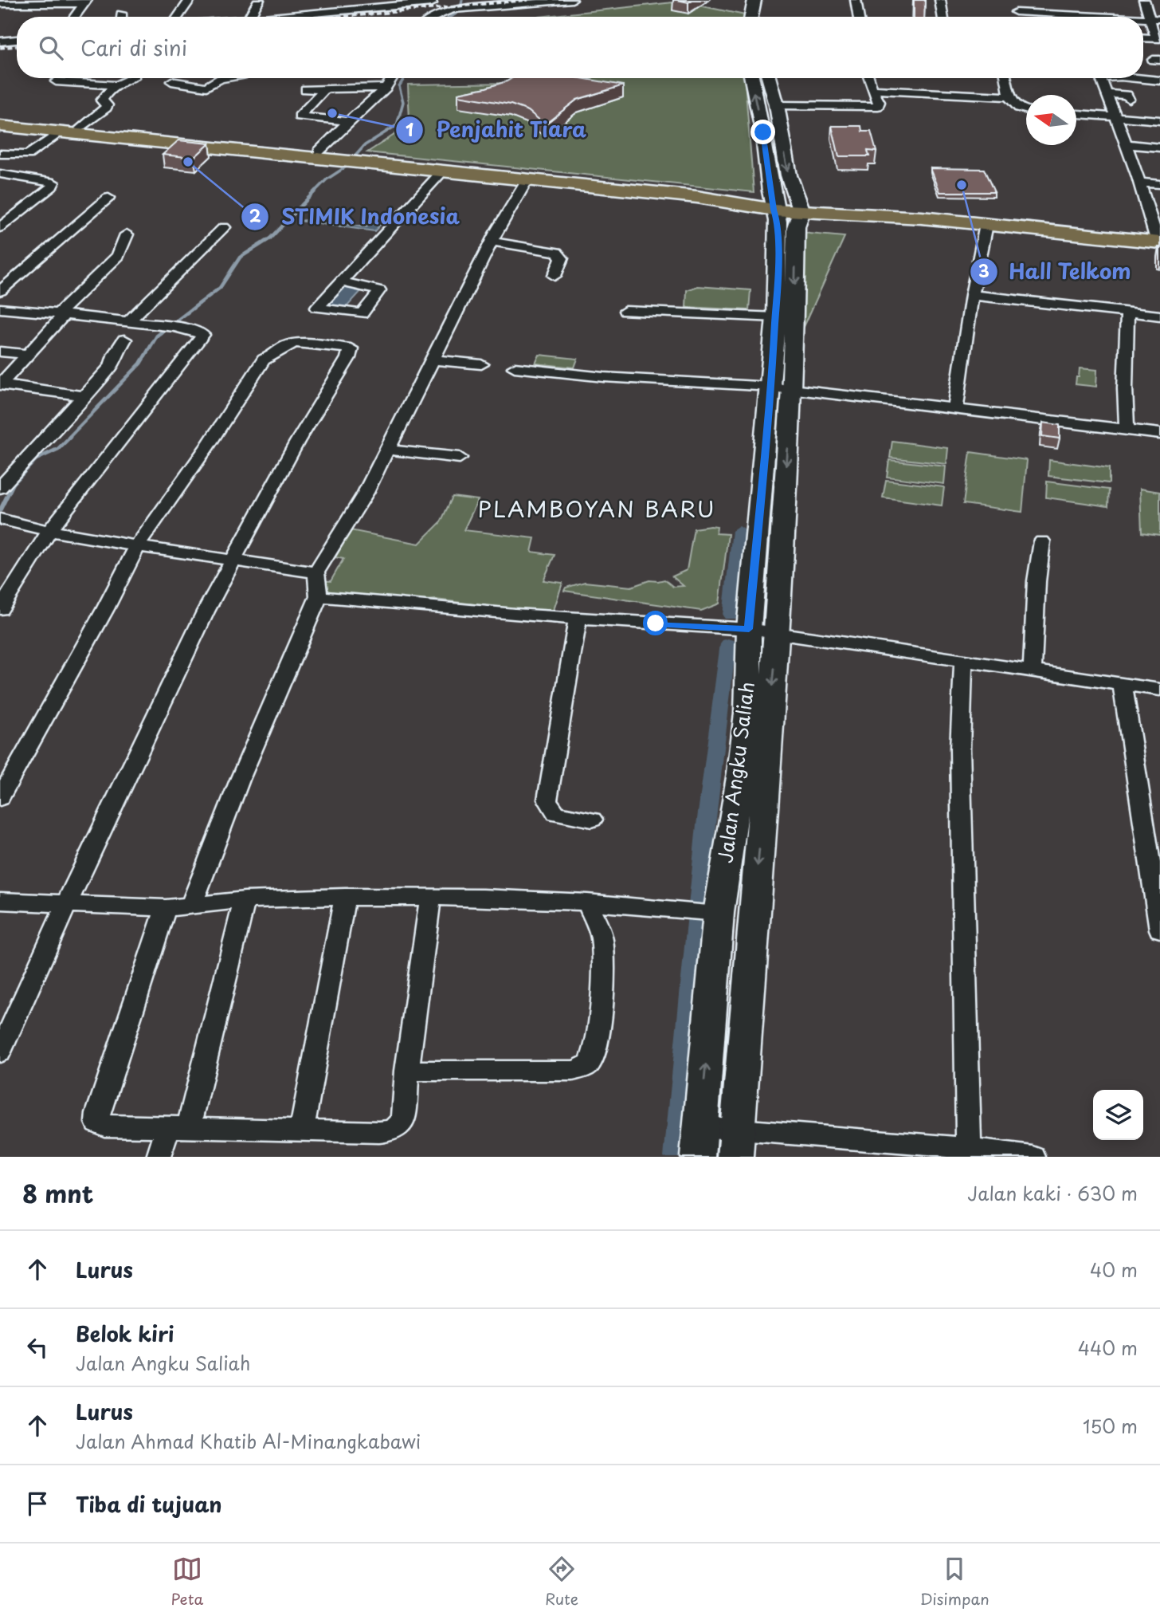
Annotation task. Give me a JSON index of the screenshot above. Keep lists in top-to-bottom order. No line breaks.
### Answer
{"streets":{"main road":["Jalan Angku Saliah"]},"districts":["PLAMBOYAN BARU"],"places":["Penjahit Tiara","STIMIK Indonesia","Hall Telkom"],"north":"left","page":{"search":"Cari di sini","heading":["8 mnt","Jalan kaki · 630 m"],"list":[["Lurus","40 m"],["Belok kiri","Jalan Angku Saliah","440 m"],["Lurus","Jalan Ahmad Khatib Al-Minangkabawi","150 m"],"Tiba di tujuan"],"nav":["Peta","Rute","Disimpan"]}}
